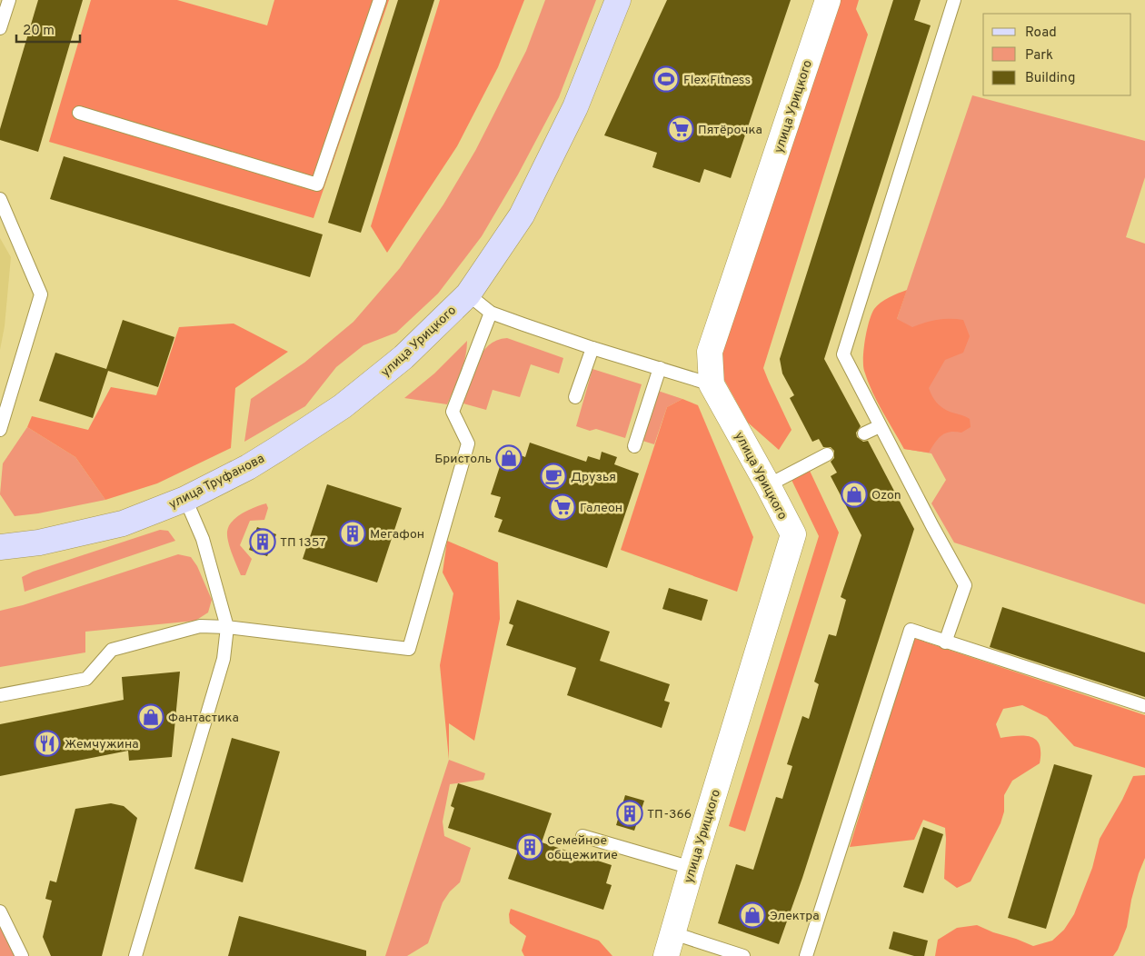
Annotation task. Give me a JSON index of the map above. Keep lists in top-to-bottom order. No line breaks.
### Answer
{"streets":{"street":["улица Урицкого","улица Труфанова"]},"crossings":[["улица Урицкого","улица Труфанова"]],"places":{"sports":["Flex Fitness"],"supermarket":["Пятёрочка","Галеон"],"shop":["Бристоль","Ozon","Фантастика","Электра"],"cafe":["Друзья"],"building":["Мегафон","ТП 1357","ТП-366","Семейное общежитие"],"restaurant":["Жемчужина"]},"legend":["Road","Park","Building"],"scale_bar":"20 m"}
